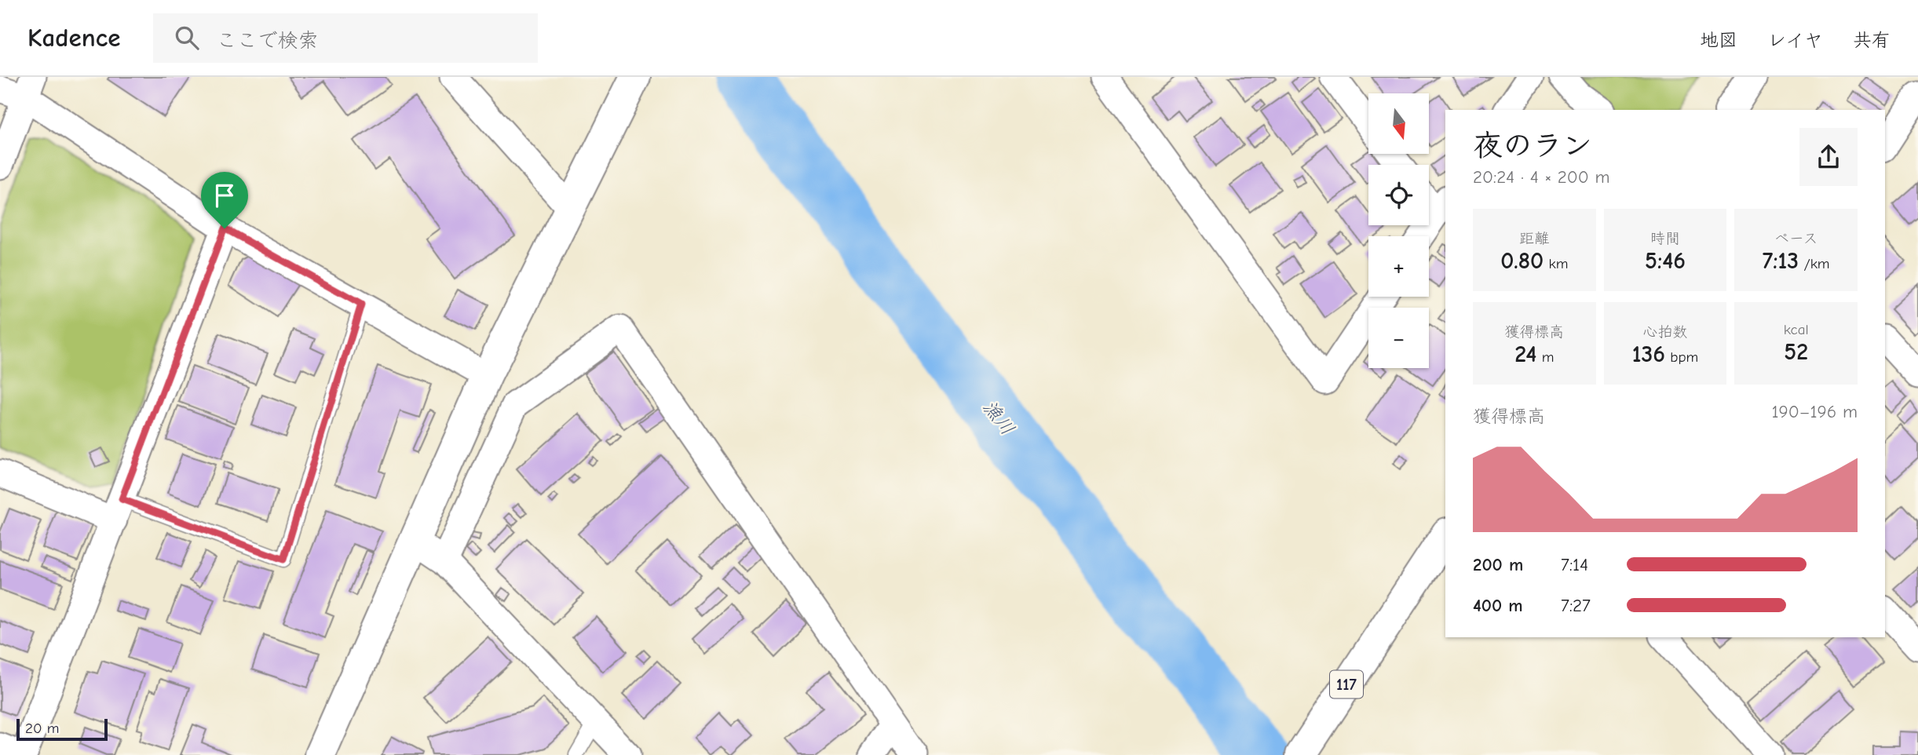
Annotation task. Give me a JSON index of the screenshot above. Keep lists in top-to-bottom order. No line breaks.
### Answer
{"streets":{"street":["117"]},"water":["漁川"],"scale_bar":"20 m","north":"bottom","page":{"header":"Kadence","search":"ここで検索","nav":["地図","レイヤ","共有"],"map_buttons":["+","−"],"heading":["夜のラン","20:24 · 4 × 200 m"],"stats":[["距離","0.80 km"],["時間","5:46"],["ペース","7:13 /km"],["獲得標高","24 m"],["心拍数","136 bpm"],["kcal","52"]],"chart":["獲得標高","190–196 m"],"list":[{"name":"200 m","note":"7:14"},{"name":"400 m","note":"7:27"}],"scale":"20 m"}}
